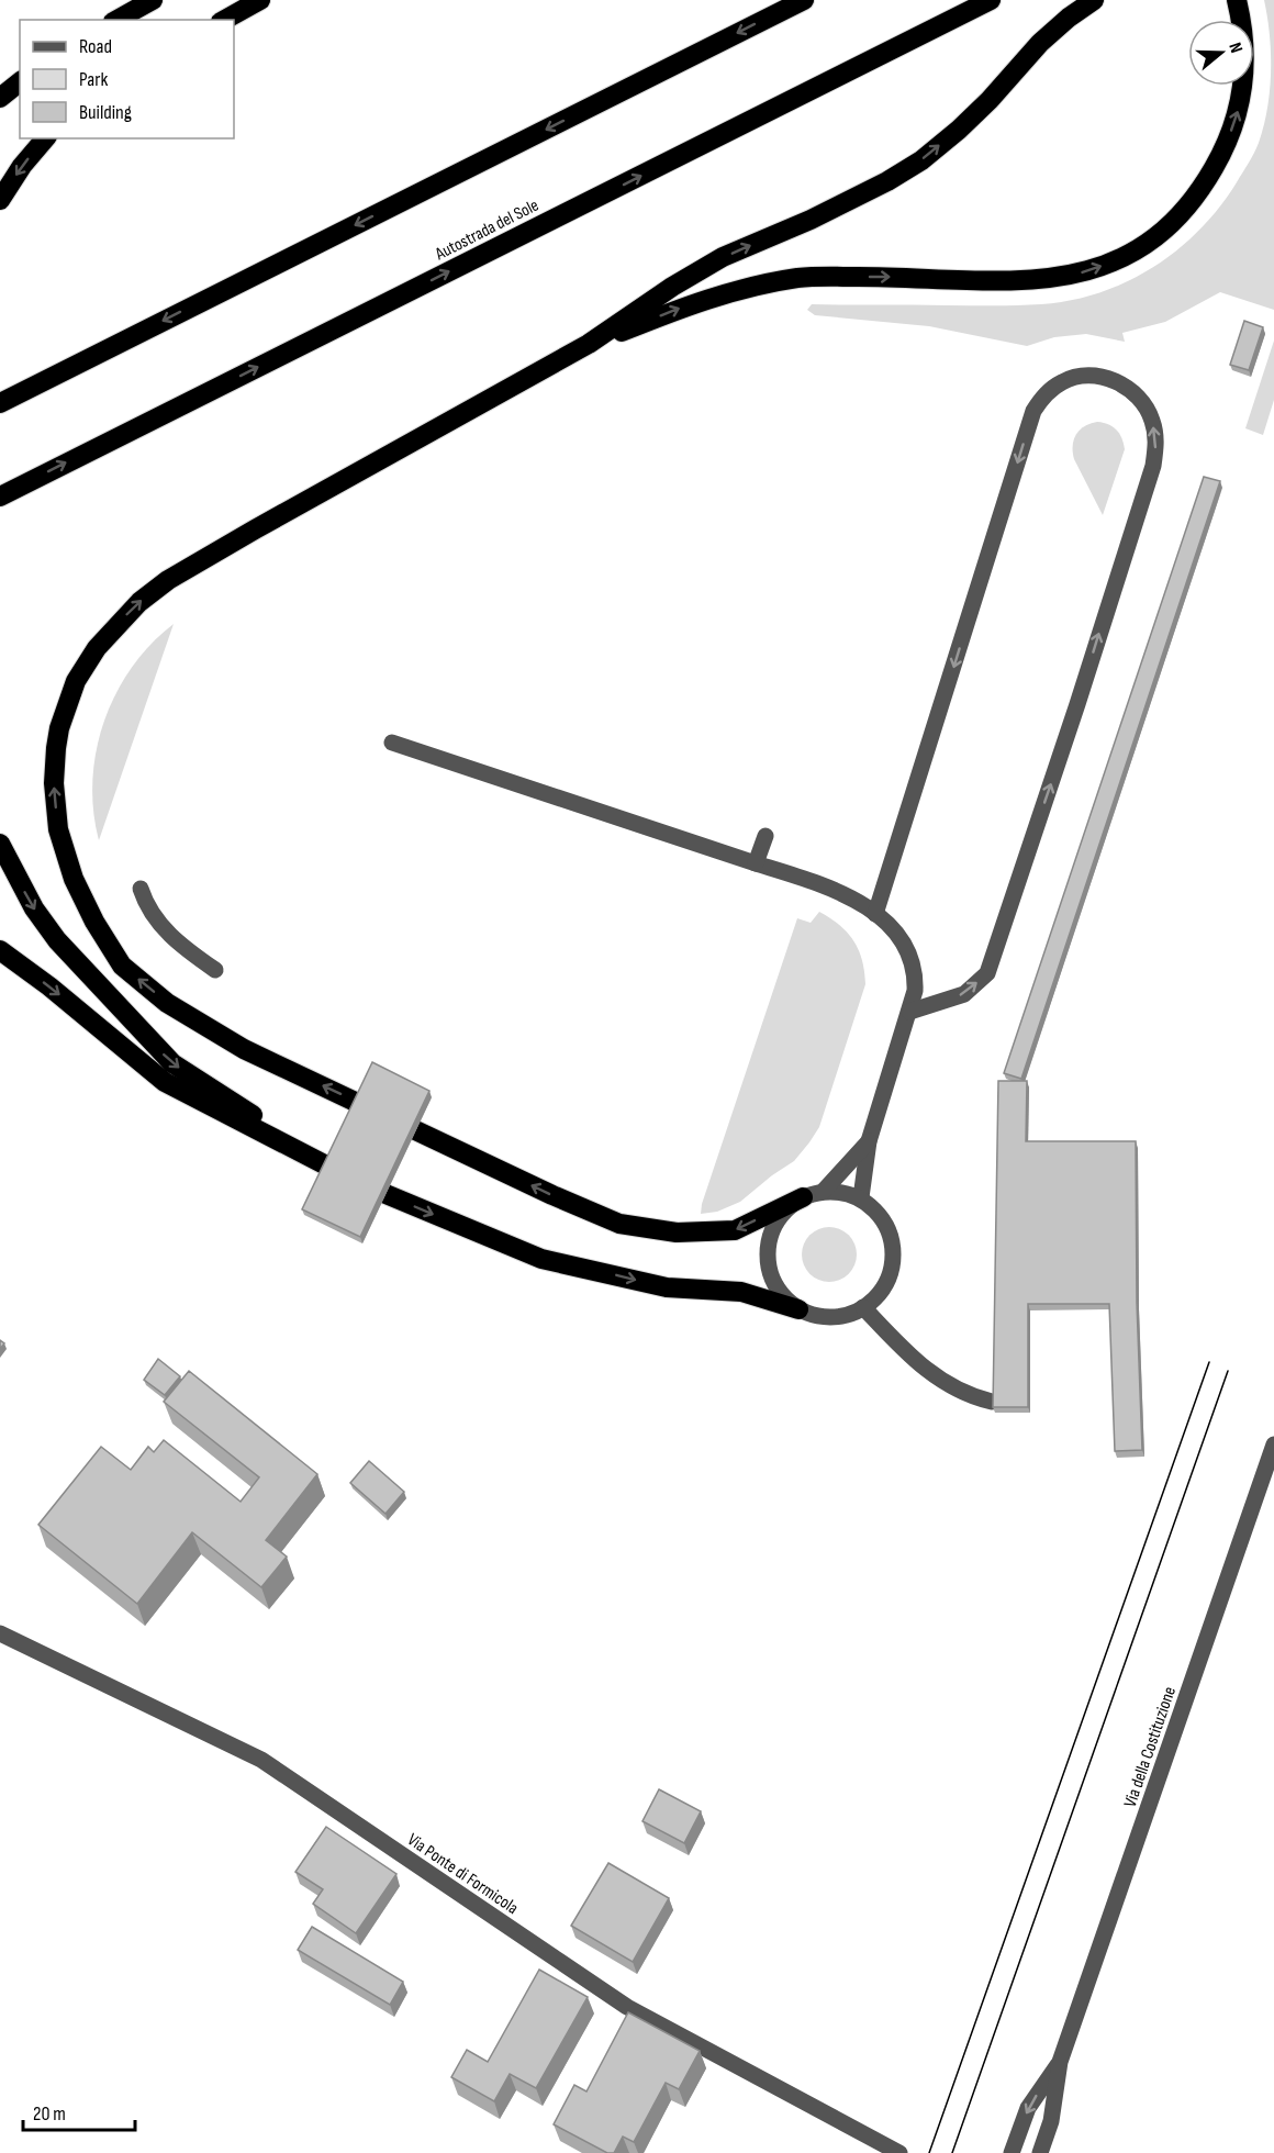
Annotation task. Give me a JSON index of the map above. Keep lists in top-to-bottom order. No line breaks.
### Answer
{"streets":{"highway":["Autostrada del Sole"],"street":["Via della Costituzione","Via Ponte di Formicola"]},"legend":["Road","Park","Building"],"scale_bar":"20 m","north":"right"}
